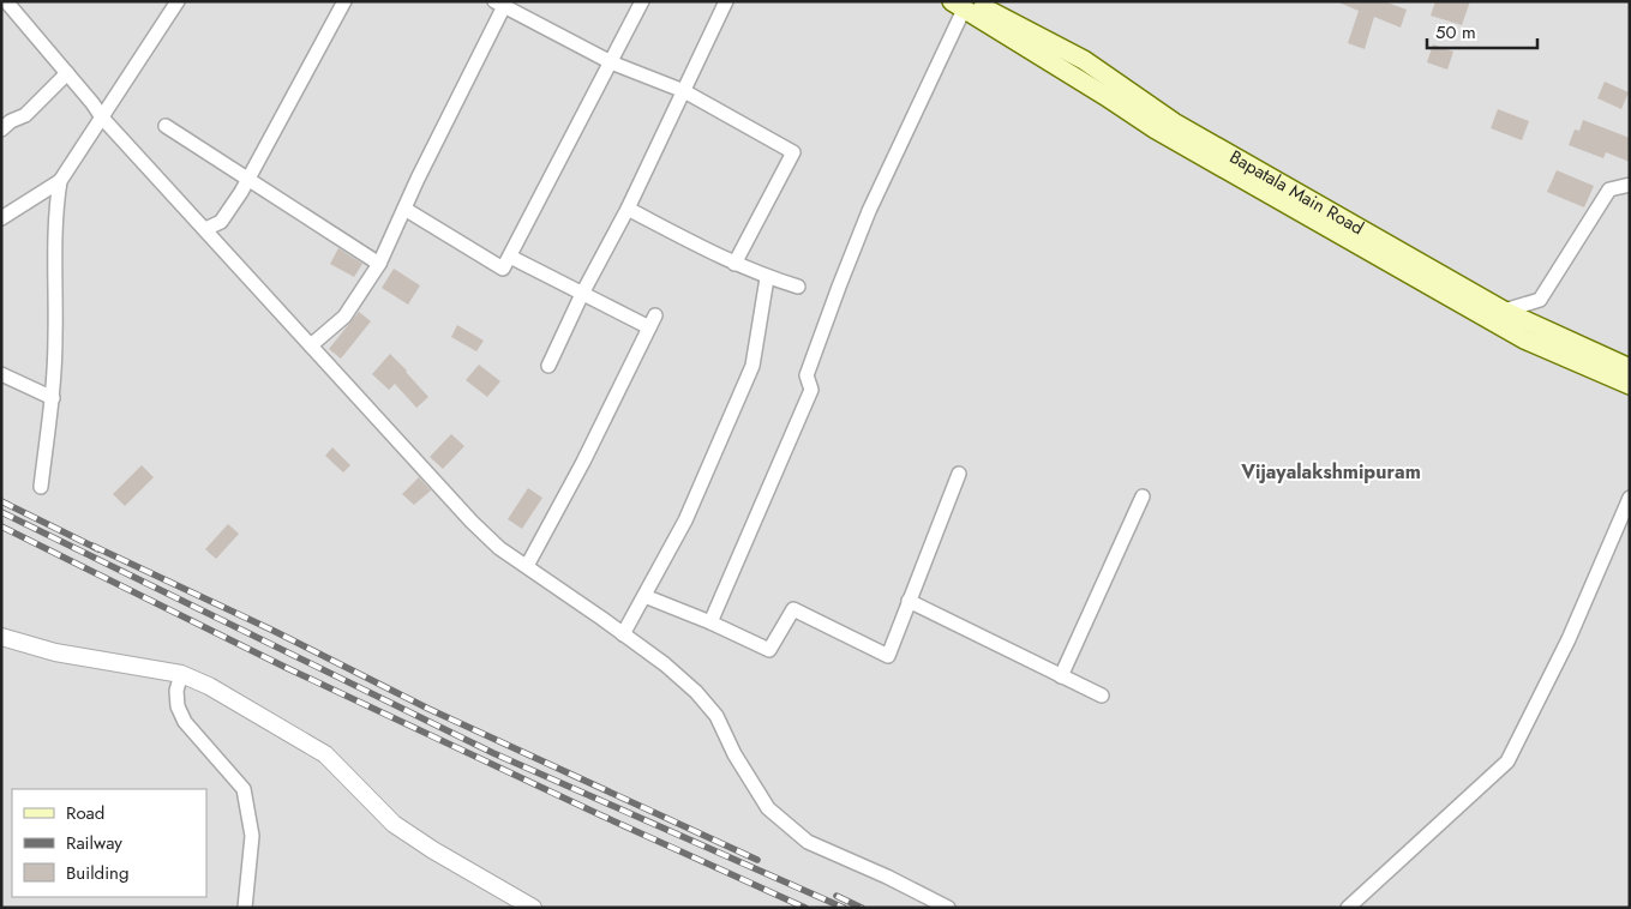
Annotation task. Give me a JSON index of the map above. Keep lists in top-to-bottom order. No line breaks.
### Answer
{"streets":{"main road":["Bapatala Main Road"]},"districts":["Vijayalakshmipuram"],"legend":["Road","Railway","Building"],"scale_bar":"50 m"}
